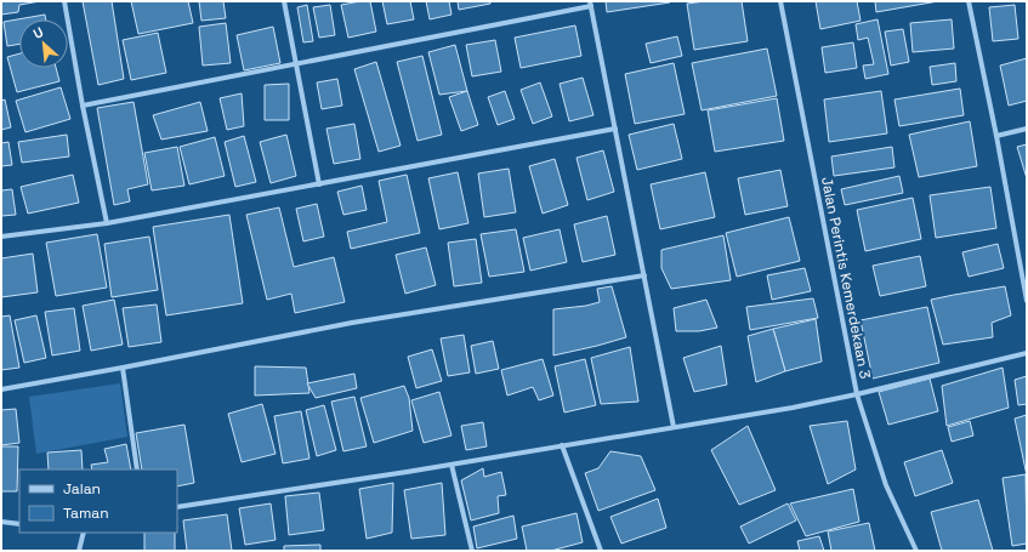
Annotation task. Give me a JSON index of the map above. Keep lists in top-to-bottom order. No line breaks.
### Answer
{"streets":{"street":["Jalan Perintis Kemerdekaan 3"]},"legend":["Jalan","Taman"],"north":"top left"}
